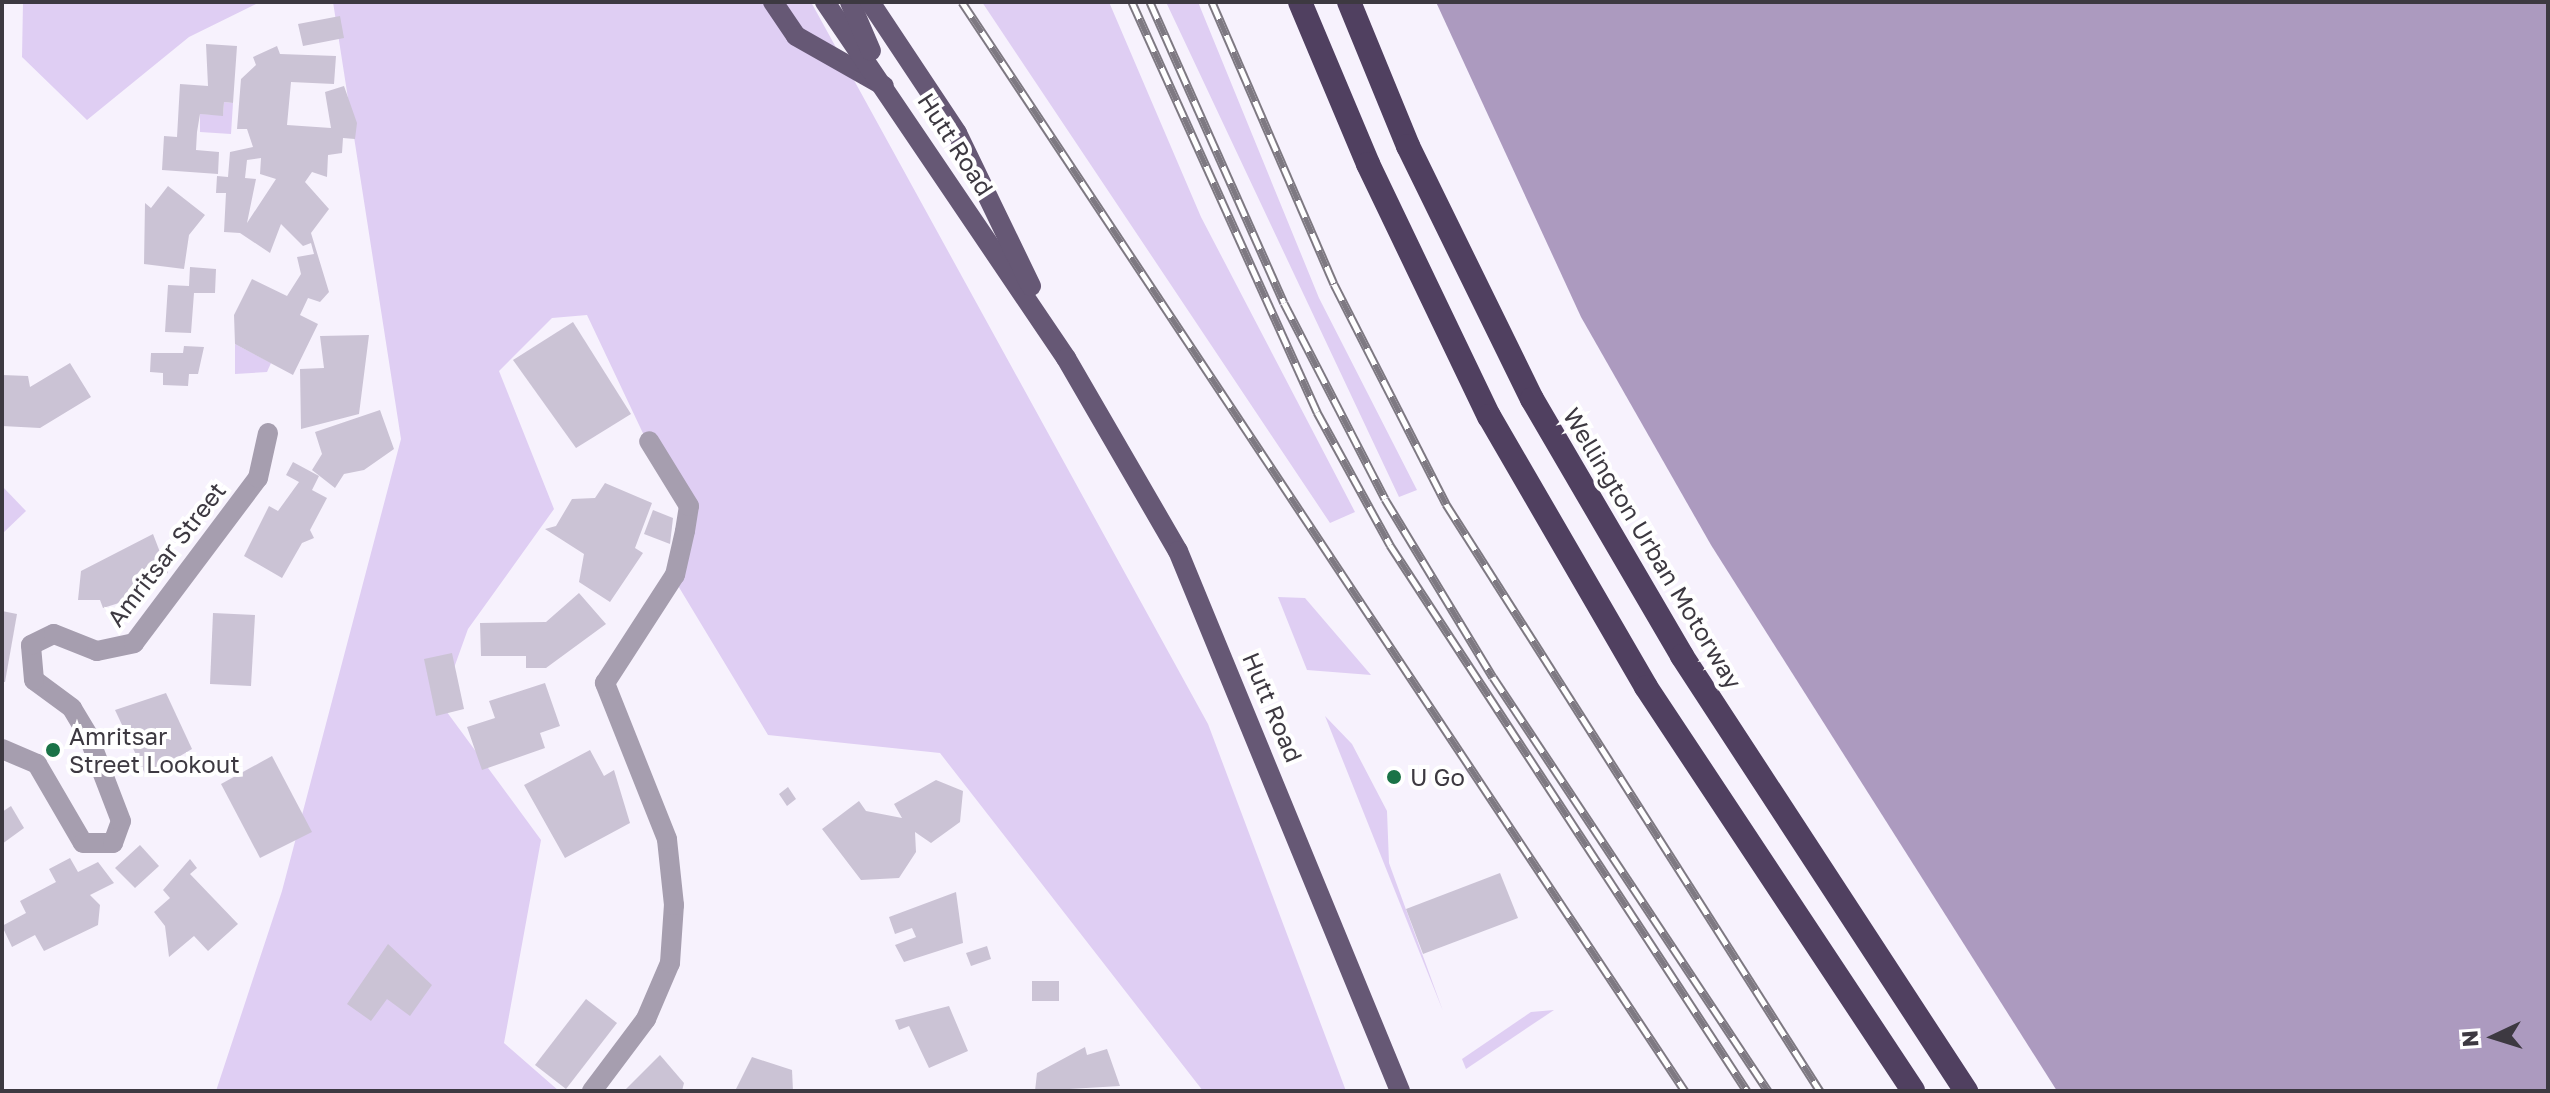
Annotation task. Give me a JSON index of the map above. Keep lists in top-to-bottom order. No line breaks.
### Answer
{"streets":{"highway":["Wellington Urban Motorway"],"main road":["Hutt Road"],"street":["Amritsar Street"]},"places":["Amritsar Street Lookout","U Go"],"north":"left"}
